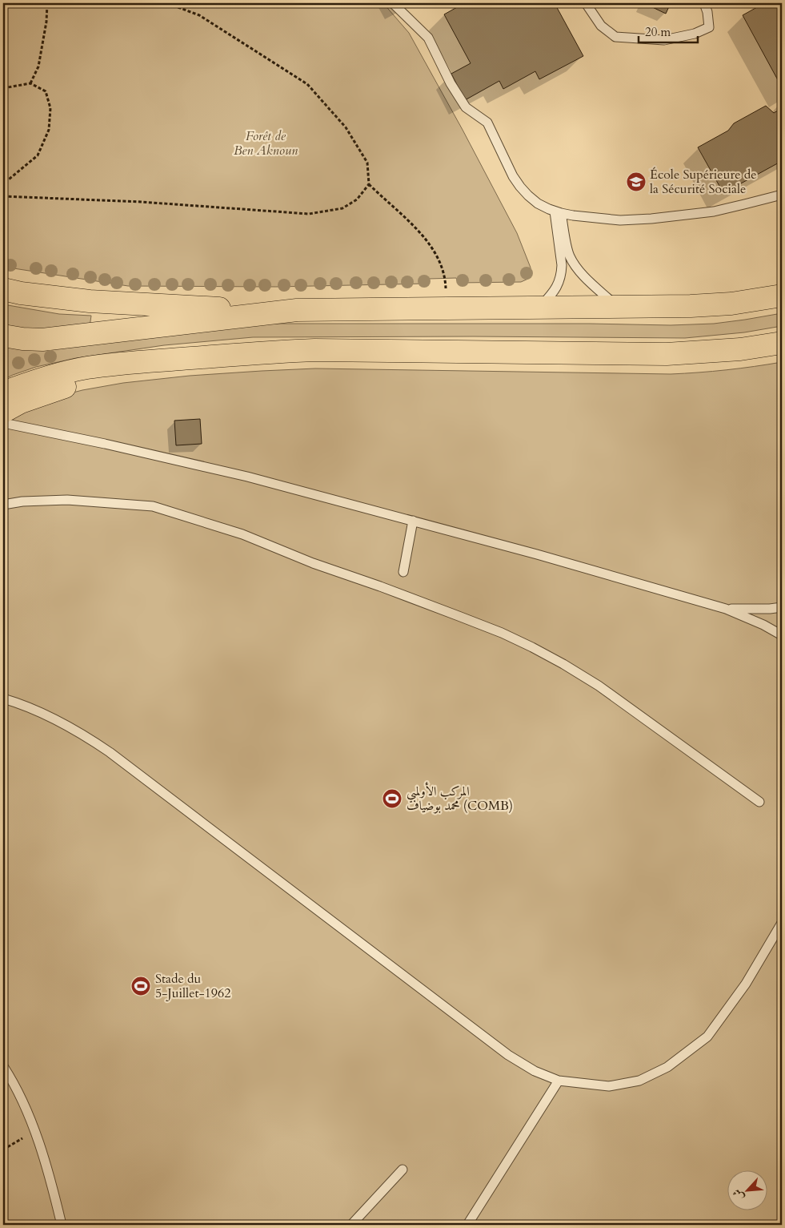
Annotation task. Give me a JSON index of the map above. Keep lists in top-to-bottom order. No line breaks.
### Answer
{"parks":["Forêt de Ben Aknoun"],"places":{"school or university":["École Supérieure de la Sécurité Sociale"],"sports":["المركب الأولمبي محمد بوضياف (COMB)","Stade du 5-Juillet-1962"]},"scale_bar":"20 m","north":"bottom left"}
